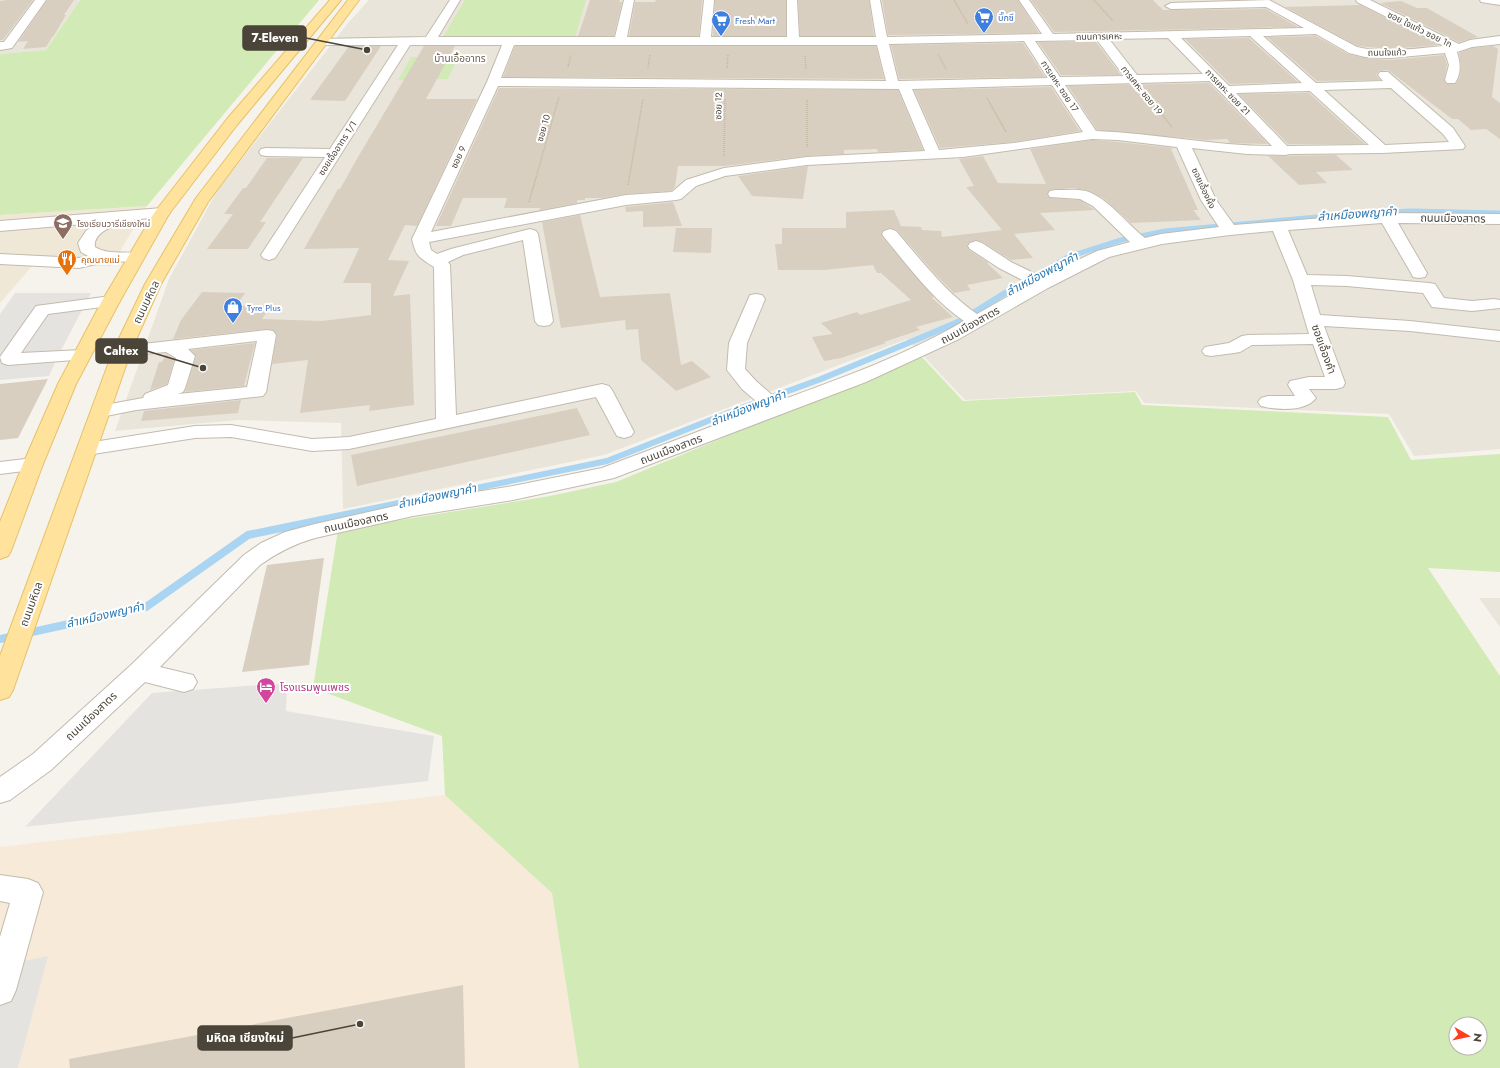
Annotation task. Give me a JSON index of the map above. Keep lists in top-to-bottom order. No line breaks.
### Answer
{"streets":{"main road":["ถนนมหิดล"],"street":["ซอย ใจแก้ว ซอย 1ก","ถนนการเคหะ","ถนนใจแก้ว","การเคหะ ซอย 17","การเคหะ ซอย 19","การเคหะ ซอย 21","ซอยเอื้ออาทร 1/1","ซอย 9","ซอยเอื้องผื้ง","ถนนเมืองสาตร","ซอยเอื้องคำ"],"path":["ซอย 12","ซอย 10"]},"crossings":[["ซอย ใจแก้ว ซอย 1ก","ถนนใจแก้ว"],["ถนนการเคหะ","ถนนใจแก้ว"],["ถนนการเคหะ","การเคหะ ซอย 17"],["ถนนการเคหะ","การเคหะ ซอย 19"],["ถนนการเคหะ","การเคหะ ซอย 21"],["ถนนการเคหะ","ซอย 12"],["ถนนการเคหะ","ซอย 10"],["ถนนการเคหะ","ซอยเอื้ออาทร 1/1"],["ถนนการเคหะ","ซอย 9"],["ถนนการเคหะ","ถนนมหิดล"],["การเคหะ ซอย 19","ซอยเอื้องผื้ง"],["ซอยเอื้องผื้ง","ถนนเมืองสาตร"],["ถนนเมืองสาตร","ซอยเอื้องคำ"]],"districts":["บ้านเอื้ออาทร"],"water":["ลำเหมืองพญาคำ"],"places":{"supermarket":["บิ๊กซี","Fresh Mart"],"other":["7-Eleven","Caltex","มหิดล เชียงใหม่"],"school or university":["โรงเรียนวารีเชียงใหม่"],"restaurant":["คุณนายแม่"],"shop":["Tyre Plus"],"hotel":["โรงแรมพูนเพชร"]},"north":"right"}
